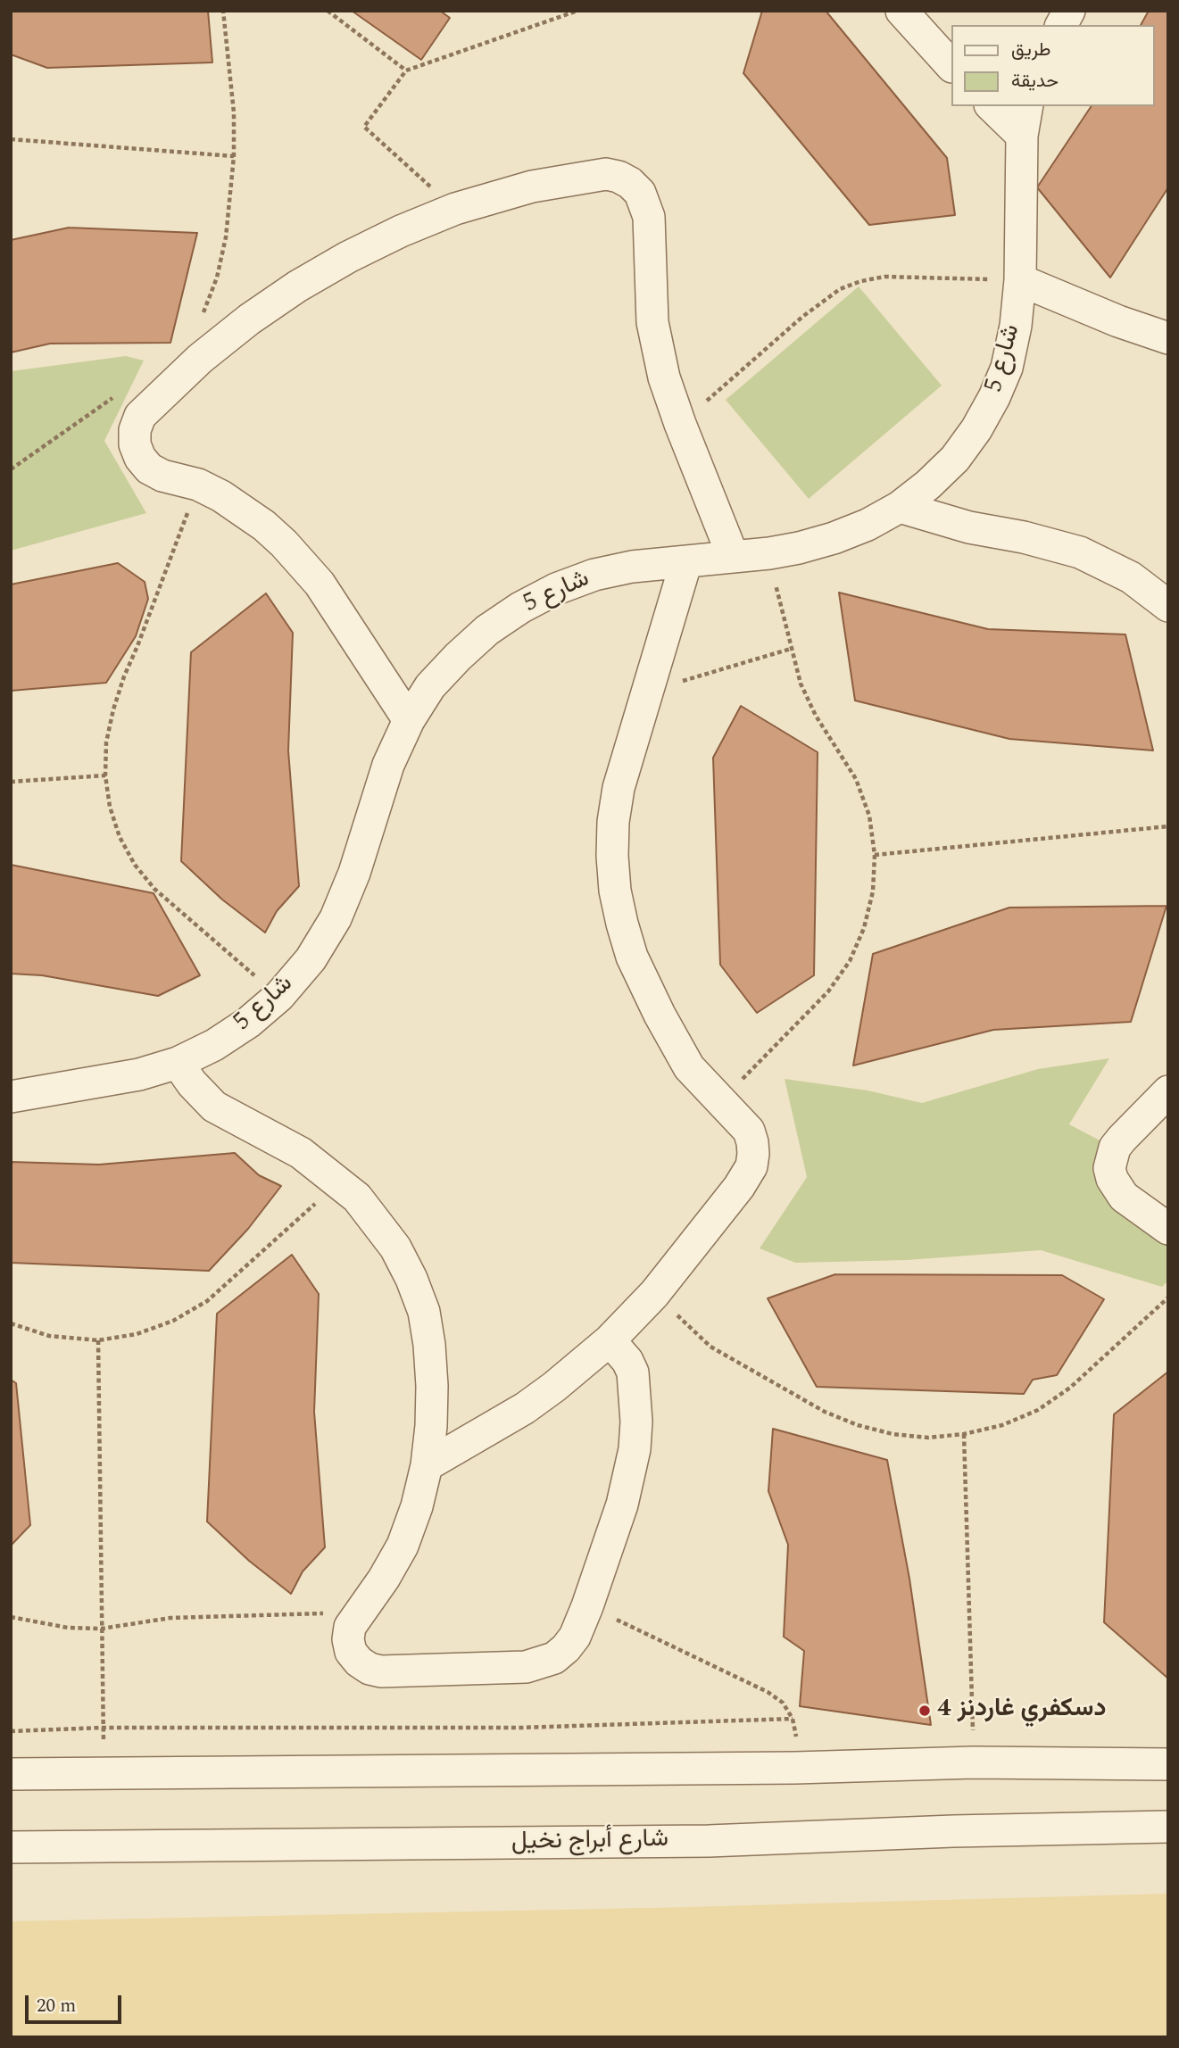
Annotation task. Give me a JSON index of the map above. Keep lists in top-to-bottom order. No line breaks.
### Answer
{"streets":{"street":["شارع 5","شارع أبراج نخيل"]},"places":["دسكفري غاردنز 4"],"legend":["طريق","حديقة"],"scale_bar":"20 m"}
